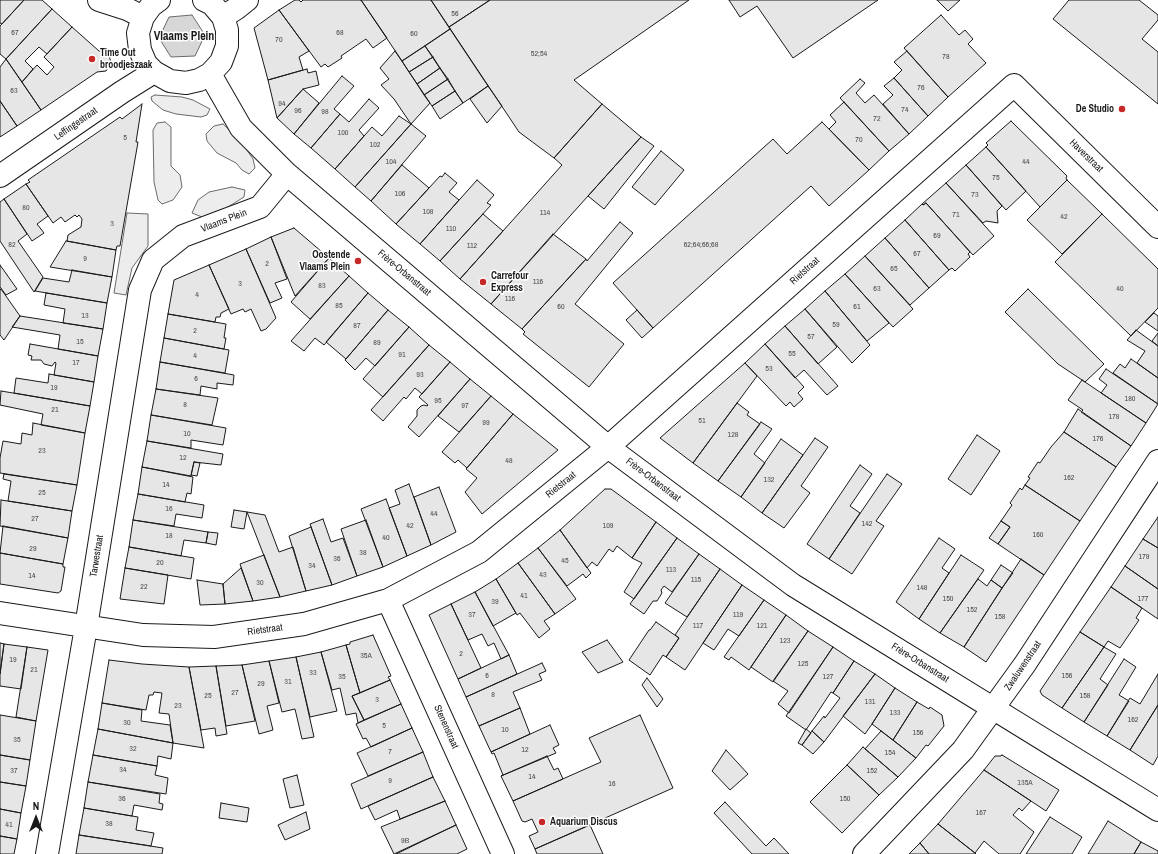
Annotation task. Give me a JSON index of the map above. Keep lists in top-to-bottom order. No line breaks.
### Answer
{"streets":{"street":["Leffingestraat","Haverstraat","Vlaams Plein","Rietstraat","Frère-Orbanstraat","Tarwestraat","Zwaluwenstraat","Stenenstraat"]},"crossings":[["Haverstraat","Rietstraat"],["Vlaams Plein","Frère-Orbanstraat"],["Vlaams Plein","Tarwestraat"],["Rietstraat","Frère-Orbanstraat"],["Rietstraat","Tarwestraat"],["Rietstraat","Stenenstraat"],["Frère-Orbanstraat","Zwaluwenstraat"]],"districts":["Vlaams Plein"],"places":["Time Out broodjeszaak","De Studio","Oostende Vlaams Plein","Carrefour Express","Aquarium Discus"],"house_numbers":["56","67","68","60","70","52;54","78","76","63","94","74","96","98","72","100","5","70","102","104","44","75","106","73","80","108","114","71","42","3","110","69","82","62;64;66;68","112","67","9","2","65","116","3","83","63","40","4","116","85","60","61","13","59","87","2","57","15","89","55","91","4","17","53","93","6","19","180","95","8","97","21","178","51","99","10","128","176","23","12","48","162","132","14","25","16","44","27","142","42","109","160","18","40","29","38","179","36","45","20","34","113","43","14","115","30","22","148","41","150","177","39","152","37","119","158","117","121","123","2","35A","19","125","21","33","6","156","35","127","31","29","27","8","25","158","3","131","23","133","162","30","5","10","156","35","32","12","7","154","34","37","152","14","9","135A","16","36","150","167","38","41","9B"],"north":"top"}
